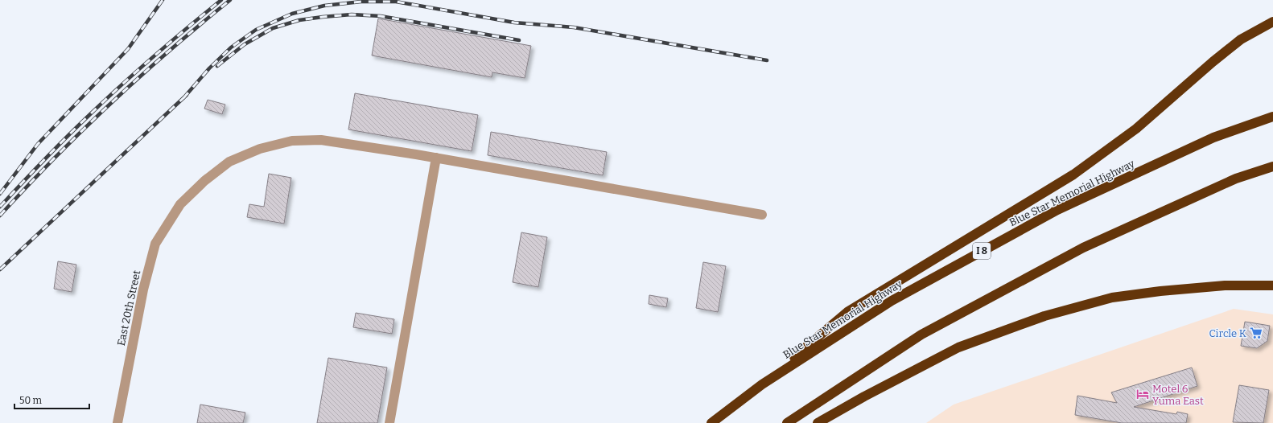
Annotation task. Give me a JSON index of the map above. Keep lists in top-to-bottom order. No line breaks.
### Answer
{"streets":{"highway":["Blue Star Memorial Highway","I 8"],"street":["East 20th Street"]},"places":{"supermarket":["Circle K"],"hotel":["Motel 6 Yuma East"]},"scale_bar":"50 m"}
